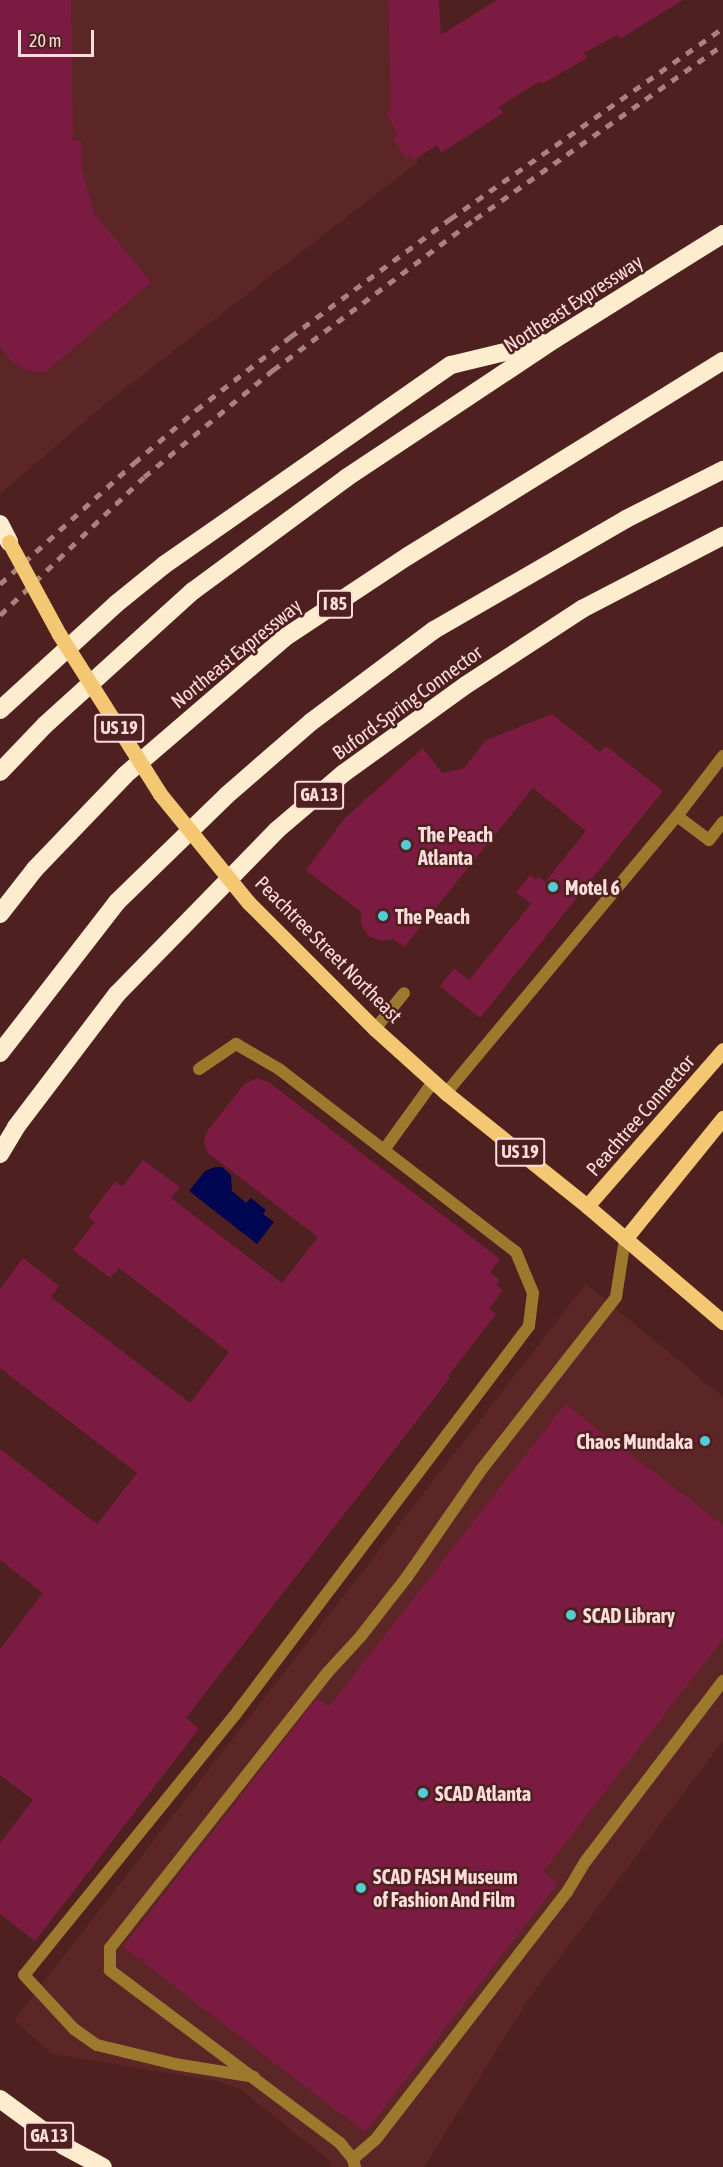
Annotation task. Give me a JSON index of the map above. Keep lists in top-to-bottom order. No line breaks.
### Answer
{"streets":{"highway":["Northeast Expressway","I 85","Buford-Spring Connector","US 19","GA 13","Peachtree Street Northeast"],"main road":["Peachtree Connector"]},"crossings":[["Peachtree Street Northeast","Peachtree Connector"]],"places":["The Peach Atlanta","Motel 6","The Peach","Chaos Mundaka","SCAD Library","SCAD Atlanta","SCAD FASH Museum of Fashion And Film"],"scale_bar":"20 m"}
